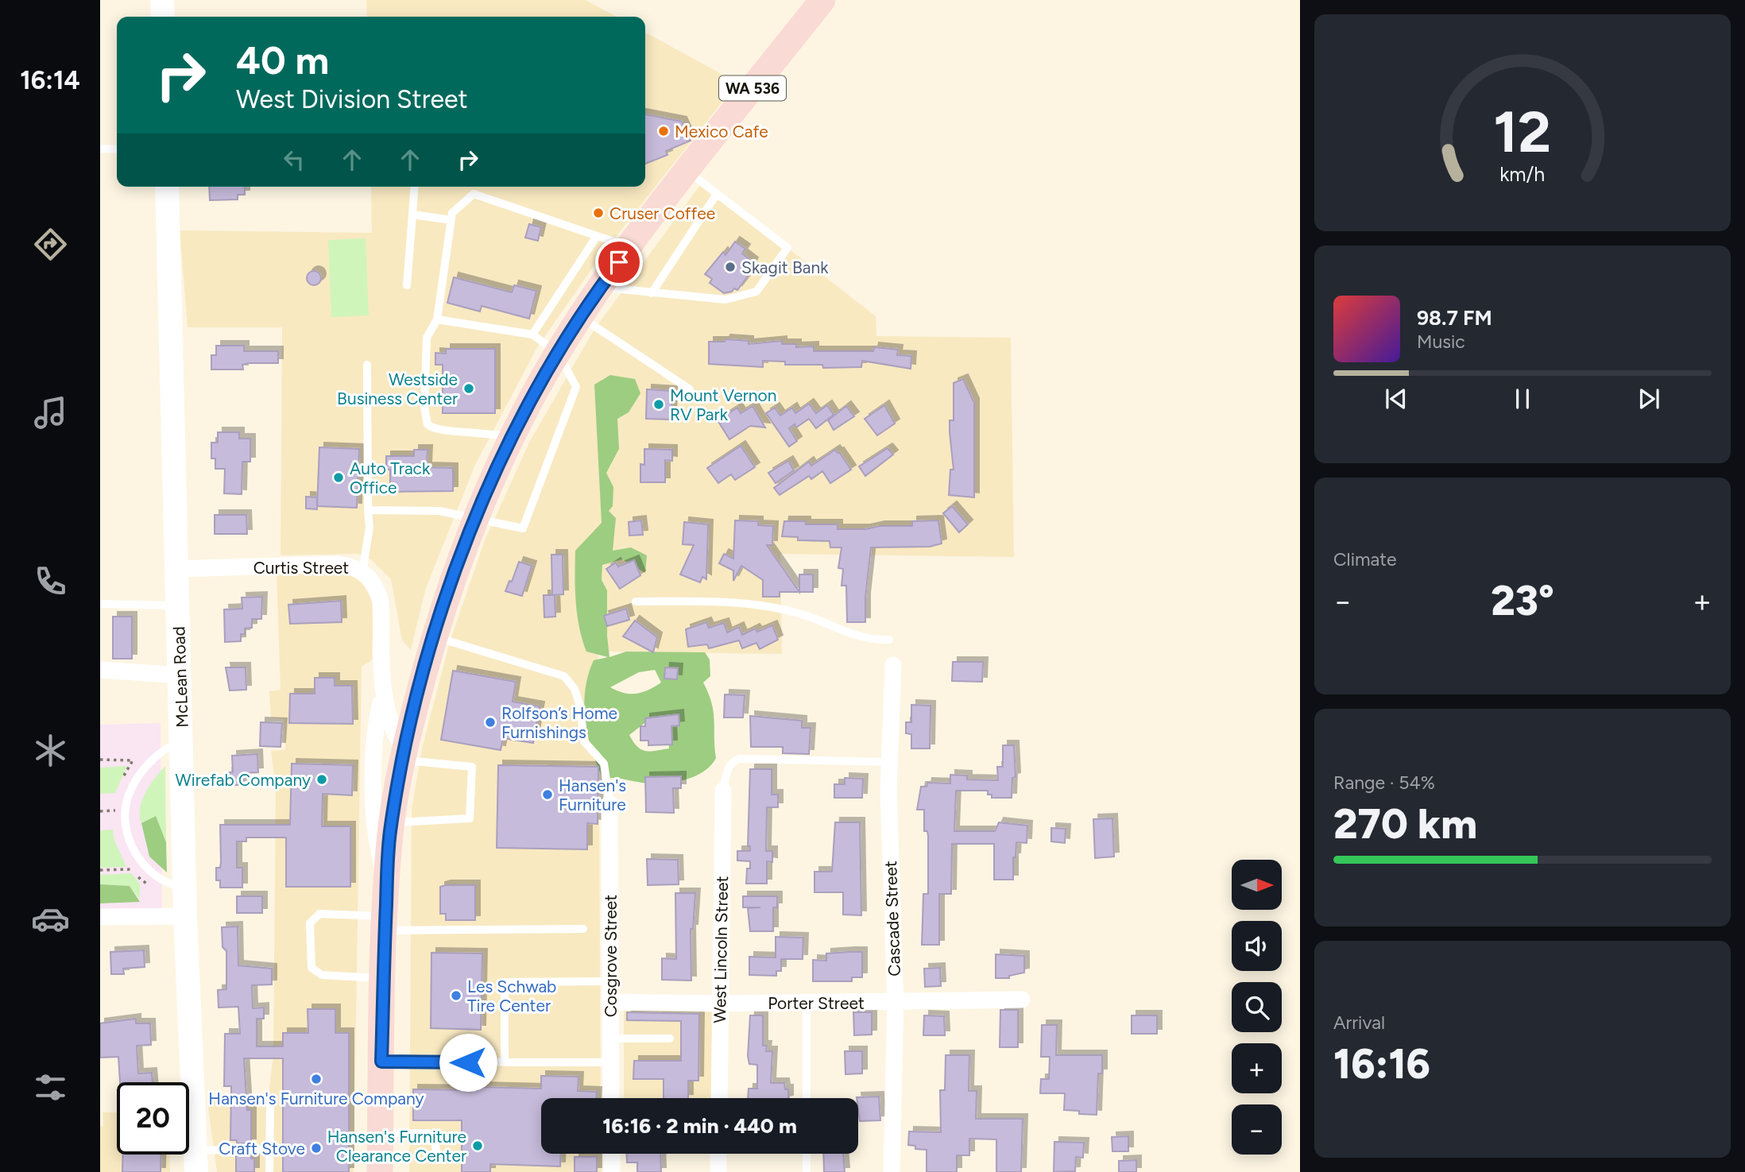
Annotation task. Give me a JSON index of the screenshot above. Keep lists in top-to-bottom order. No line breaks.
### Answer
{"streets":{"main road":["WA 536"],"street":["Curtis Street","McLean Road","Cascade Street","West Lincoln Street","Cosgrove Street","Porter Street"]},"crossings":[["WA 536","Curtis Street"],["Curtis Street","McLean Road"],["Cascade Street","Porter Street"],["West Lincoln Street","Porter Street"],["Cosgrove Street","Porter Street"]],"places":["Mexico Cafe","Cruser Coffee","Skagit Bank","Westside Business Center","Mount Vernon RV Park","Auto Track Office","Rolfson’s Home Furnishings","Wirefab Company","Hansen's Furniture","Les Schwab Tire Center","Hansen's Furniture Company","Hansen's Furniture Clearance Center","Craft Stove"],"north":"right","page":{"tabs":"16:14","turn":["40 m","West Division Street"],"song":["98.7 FM","Music"],"tile":["Climate",["Range · 54%","270 km"],["Arrival","16:16"]],"heat":["−","23°","+"],"map_buttons":["+","−"],"limit":"20","trip":"16:16 · 2 min · 440 m","gauge":["12","km/h"]}}
